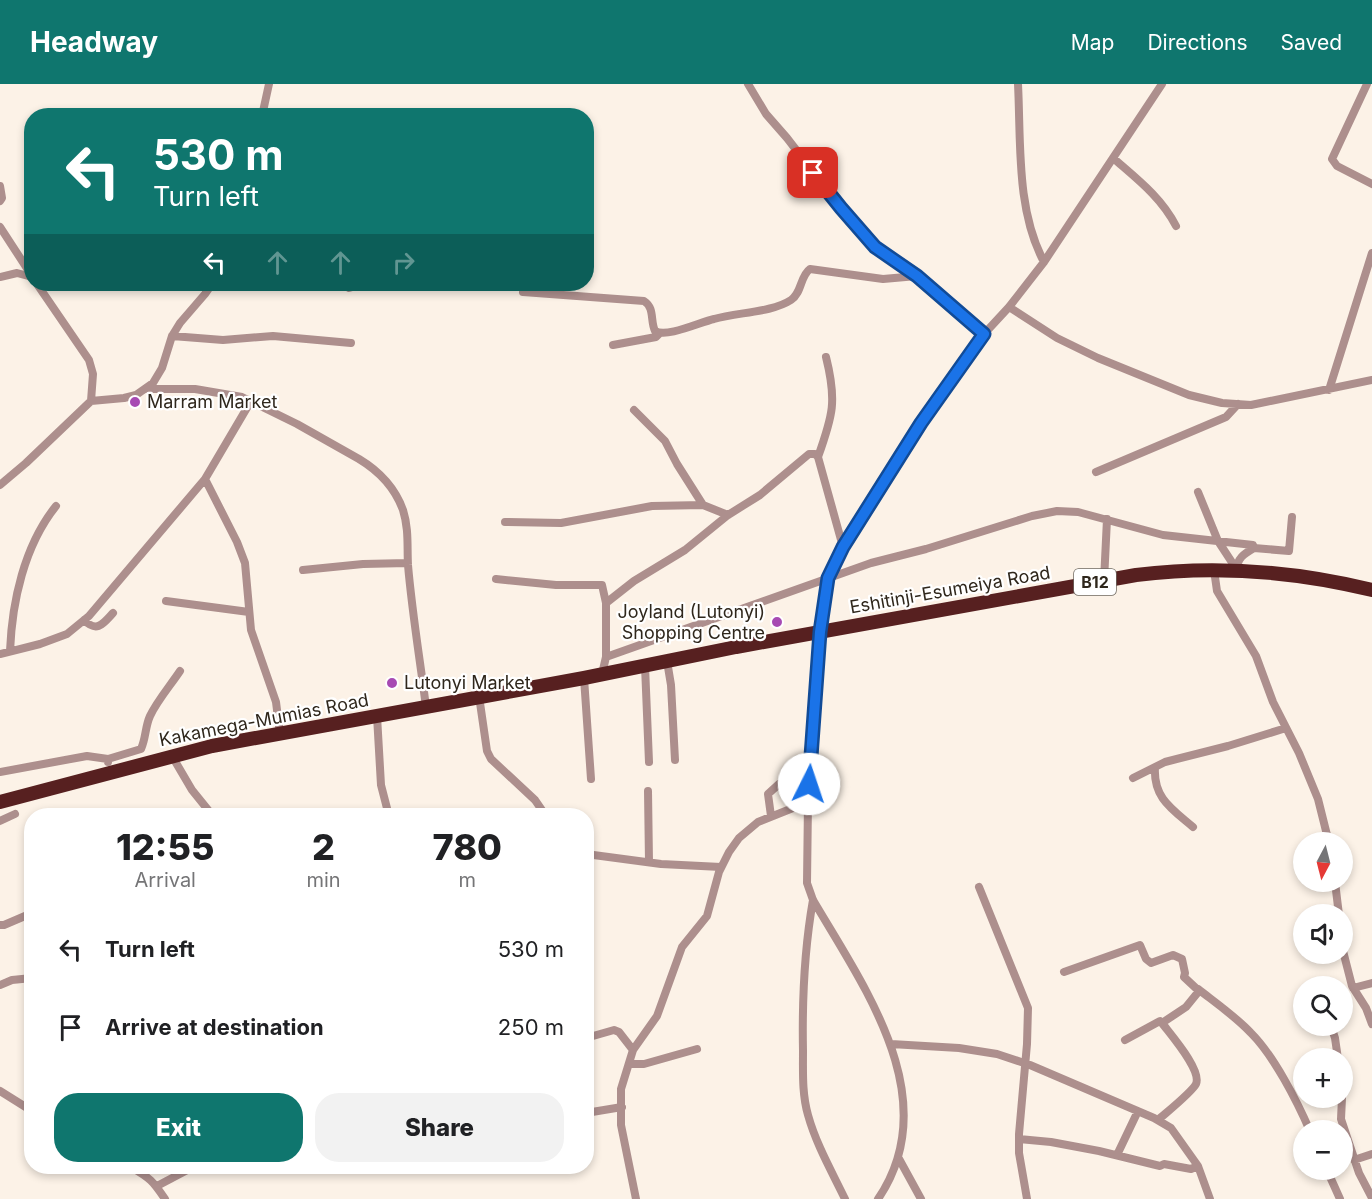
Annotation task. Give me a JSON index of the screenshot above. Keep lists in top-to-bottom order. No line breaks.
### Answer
{"streets":{"highway":["B12","Eshitinji-Esumeiya Road","Kakamega-Mumias Road"]},"crossings":[["Eshitinji-Esumeiya Road","Kakamega-Mumias Road"]],"places":["Marram Market","Joyland (Lutonyi) Shopping Centre","Lutonyi Market"],"north":"bottom","page":{"header":"Headway","nav":["Map","Directions","Saved"],"turn":["530 m","Turn left"],"eta":["12:55","Arrival","2","min","780","m"],"map_buttons":["+","−"],"list":[{"name":"Turn left","value":"530 m"},{"name":"Arrive at destination","value":"250 m"}],"buttons":["Exit","Share"]}}
